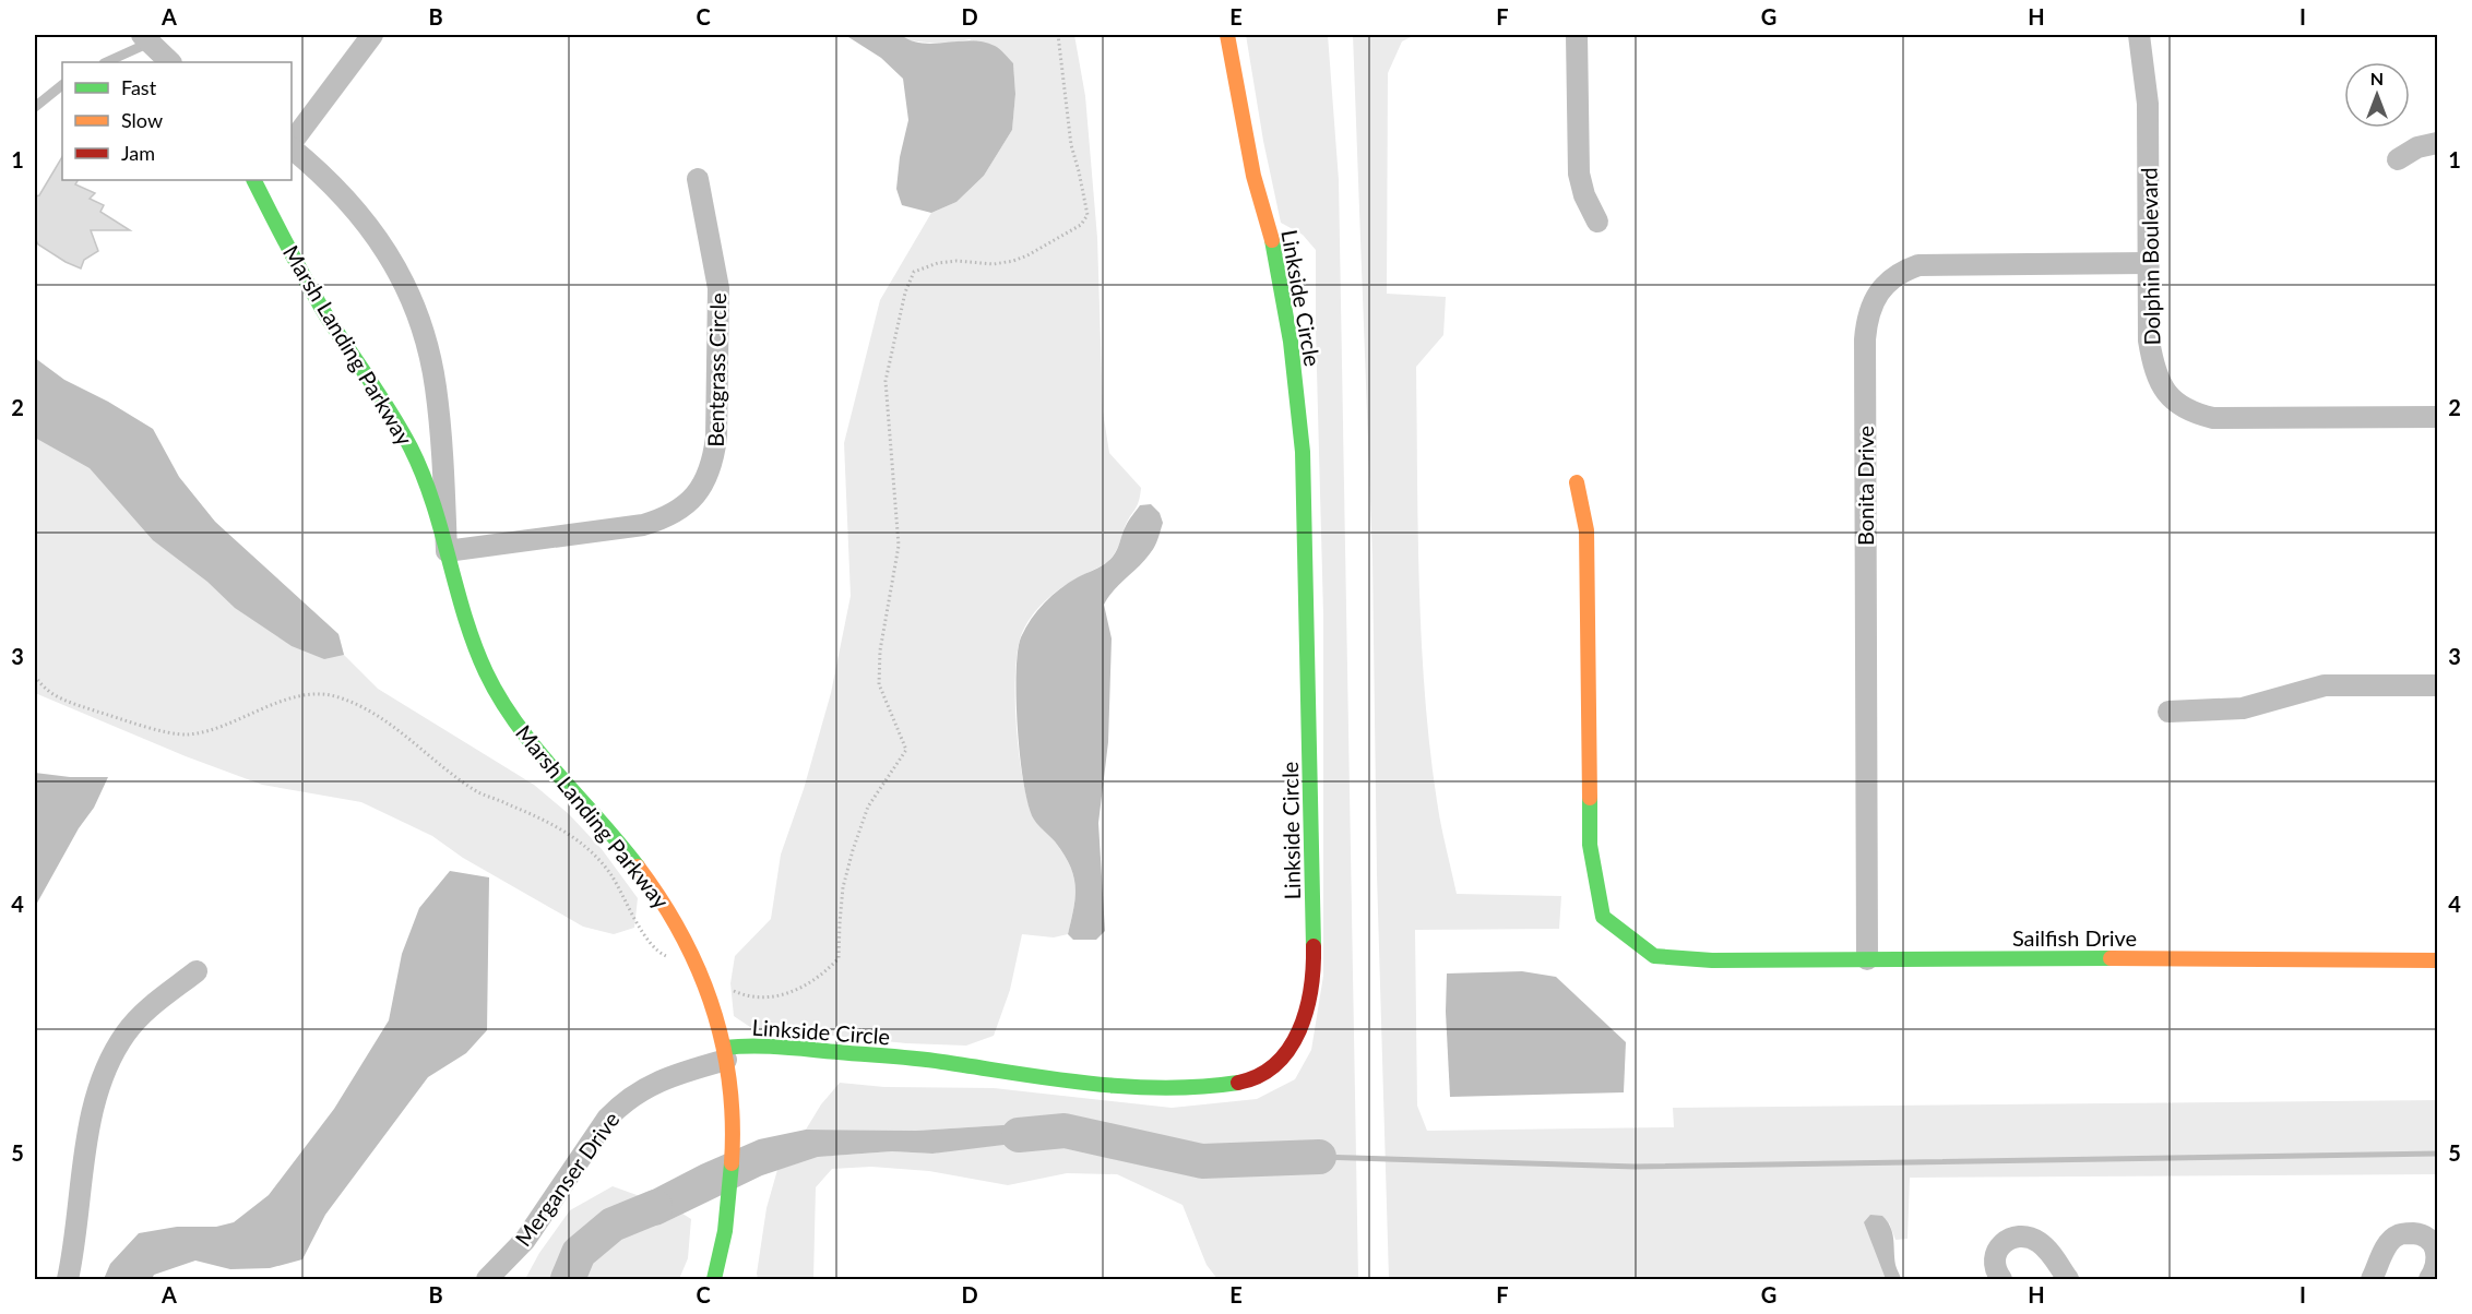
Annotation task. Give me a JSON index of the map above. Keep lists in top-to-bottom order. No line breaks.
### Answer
{"streets":{"street":["Dolphin Boulevard","Linkside Circle","Marsh Landing Parkway","Bentgrass Circle","Bonita Drive","Sailfish Drive","Merganser Drive"]},"crossings":[["Dolphin Boulevard","Bonita Drive"],["Linkside Circle","Marsh Landing Parkway"],["Linkside Circle","Merganser Drive"],["Marsh Landing Parkway","Bentgrass Circle"],["Marsh Landing Parkway","Merganser Drive"],["Bonita Drive","Sailfish Drive"]],"legend":["Fast","Slow","Jam"],"north":"top","grid":{"columns":["A","B","C","D","E","F","G","H","I"],"rows":["1","2","3","4","5"]}}
